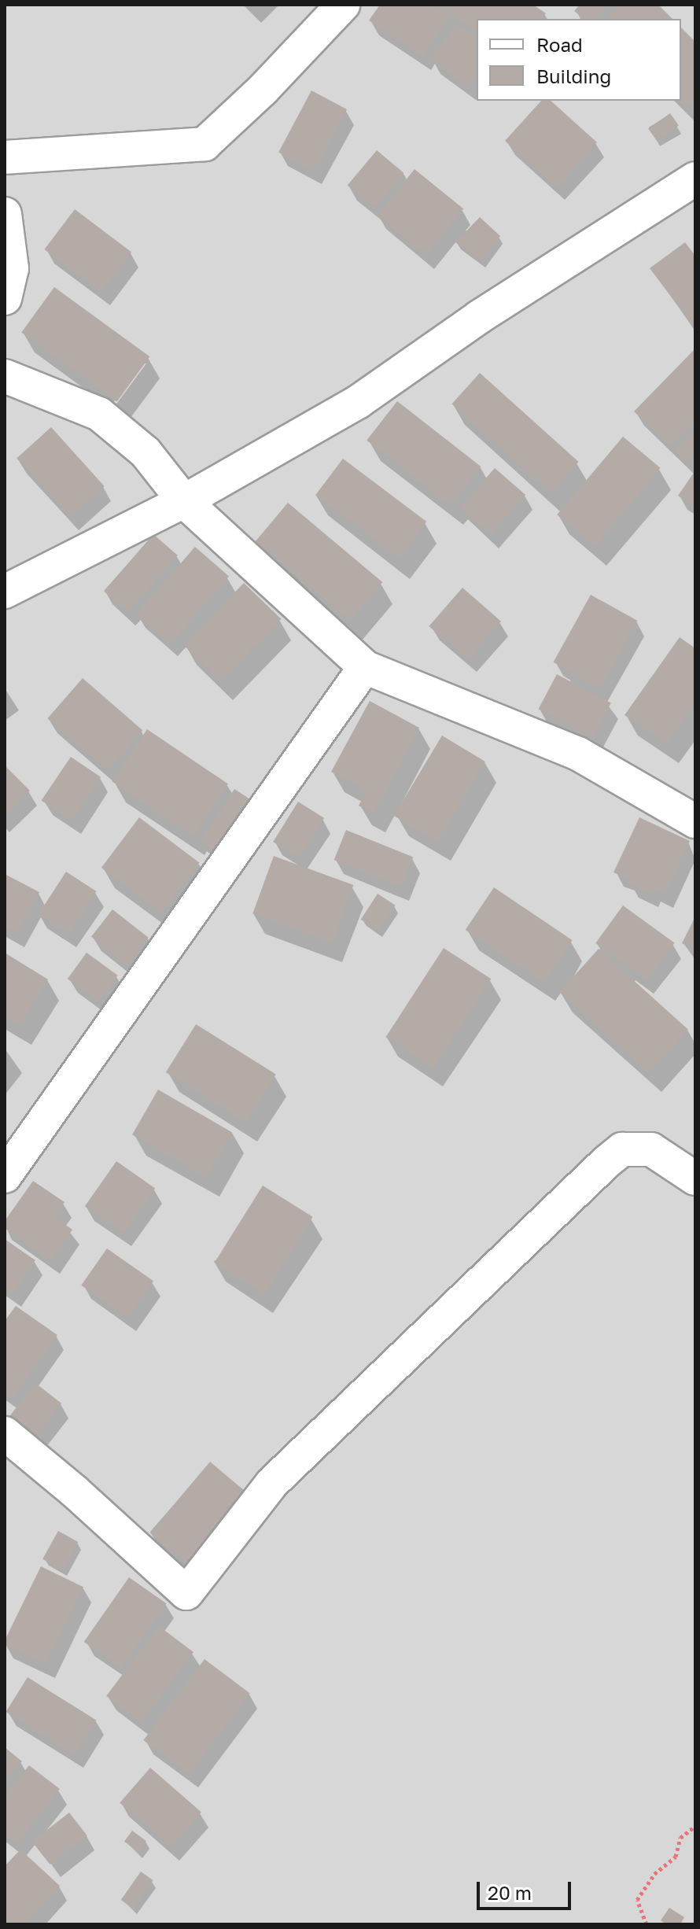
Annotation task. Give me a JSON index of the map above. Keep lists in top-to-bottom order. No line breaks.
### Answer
{"legend":["Road","Building"],"scale_bar":"20 m"}
